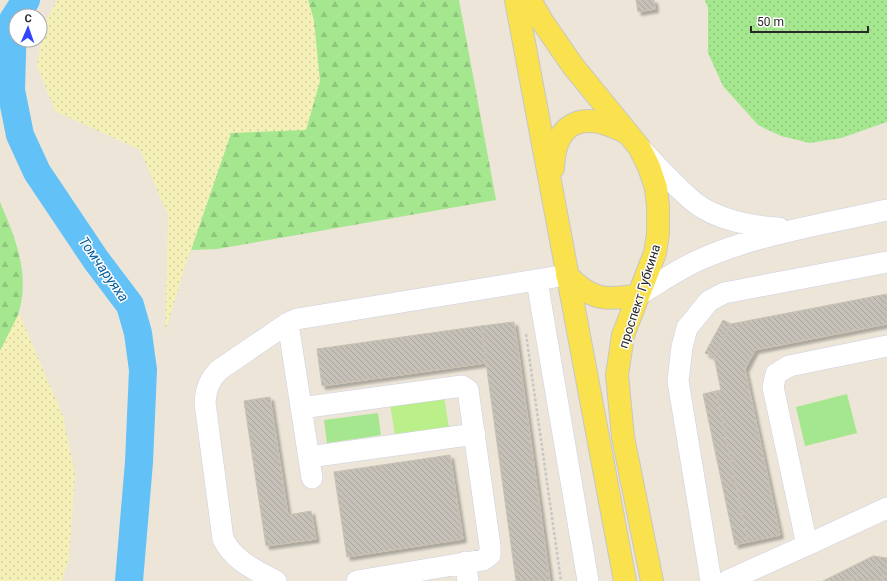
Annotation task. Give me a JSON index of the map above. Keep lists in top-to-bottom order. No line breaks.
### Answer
{"streets":{"main road":["проспект Губкина"]},"water":["Томчаруяха"],"scale_bar":"50 m","north":"top"}
